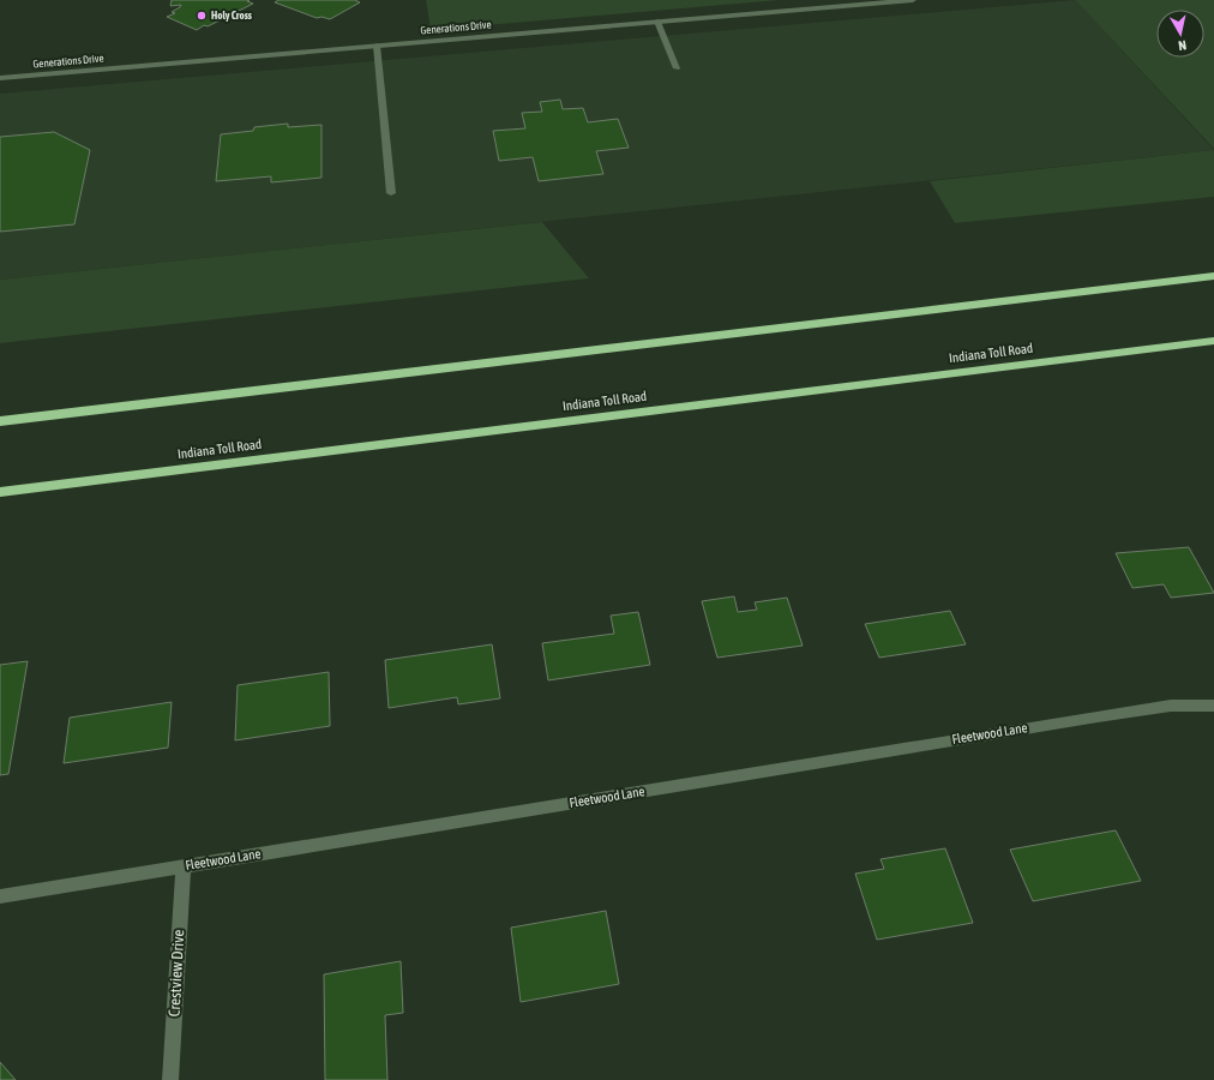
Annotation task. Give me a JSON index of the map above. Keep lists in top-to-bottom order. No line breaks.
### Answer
{"streets":{"highway":["Indiana Toll Road"],"street":["Generations Drive","Fleetwood Lane","Crestview Drive"]},"crossings":[["Fleetwood Lane","Crestview Drive"]],"places":["Holy Cross"],"north":"bottom"}
